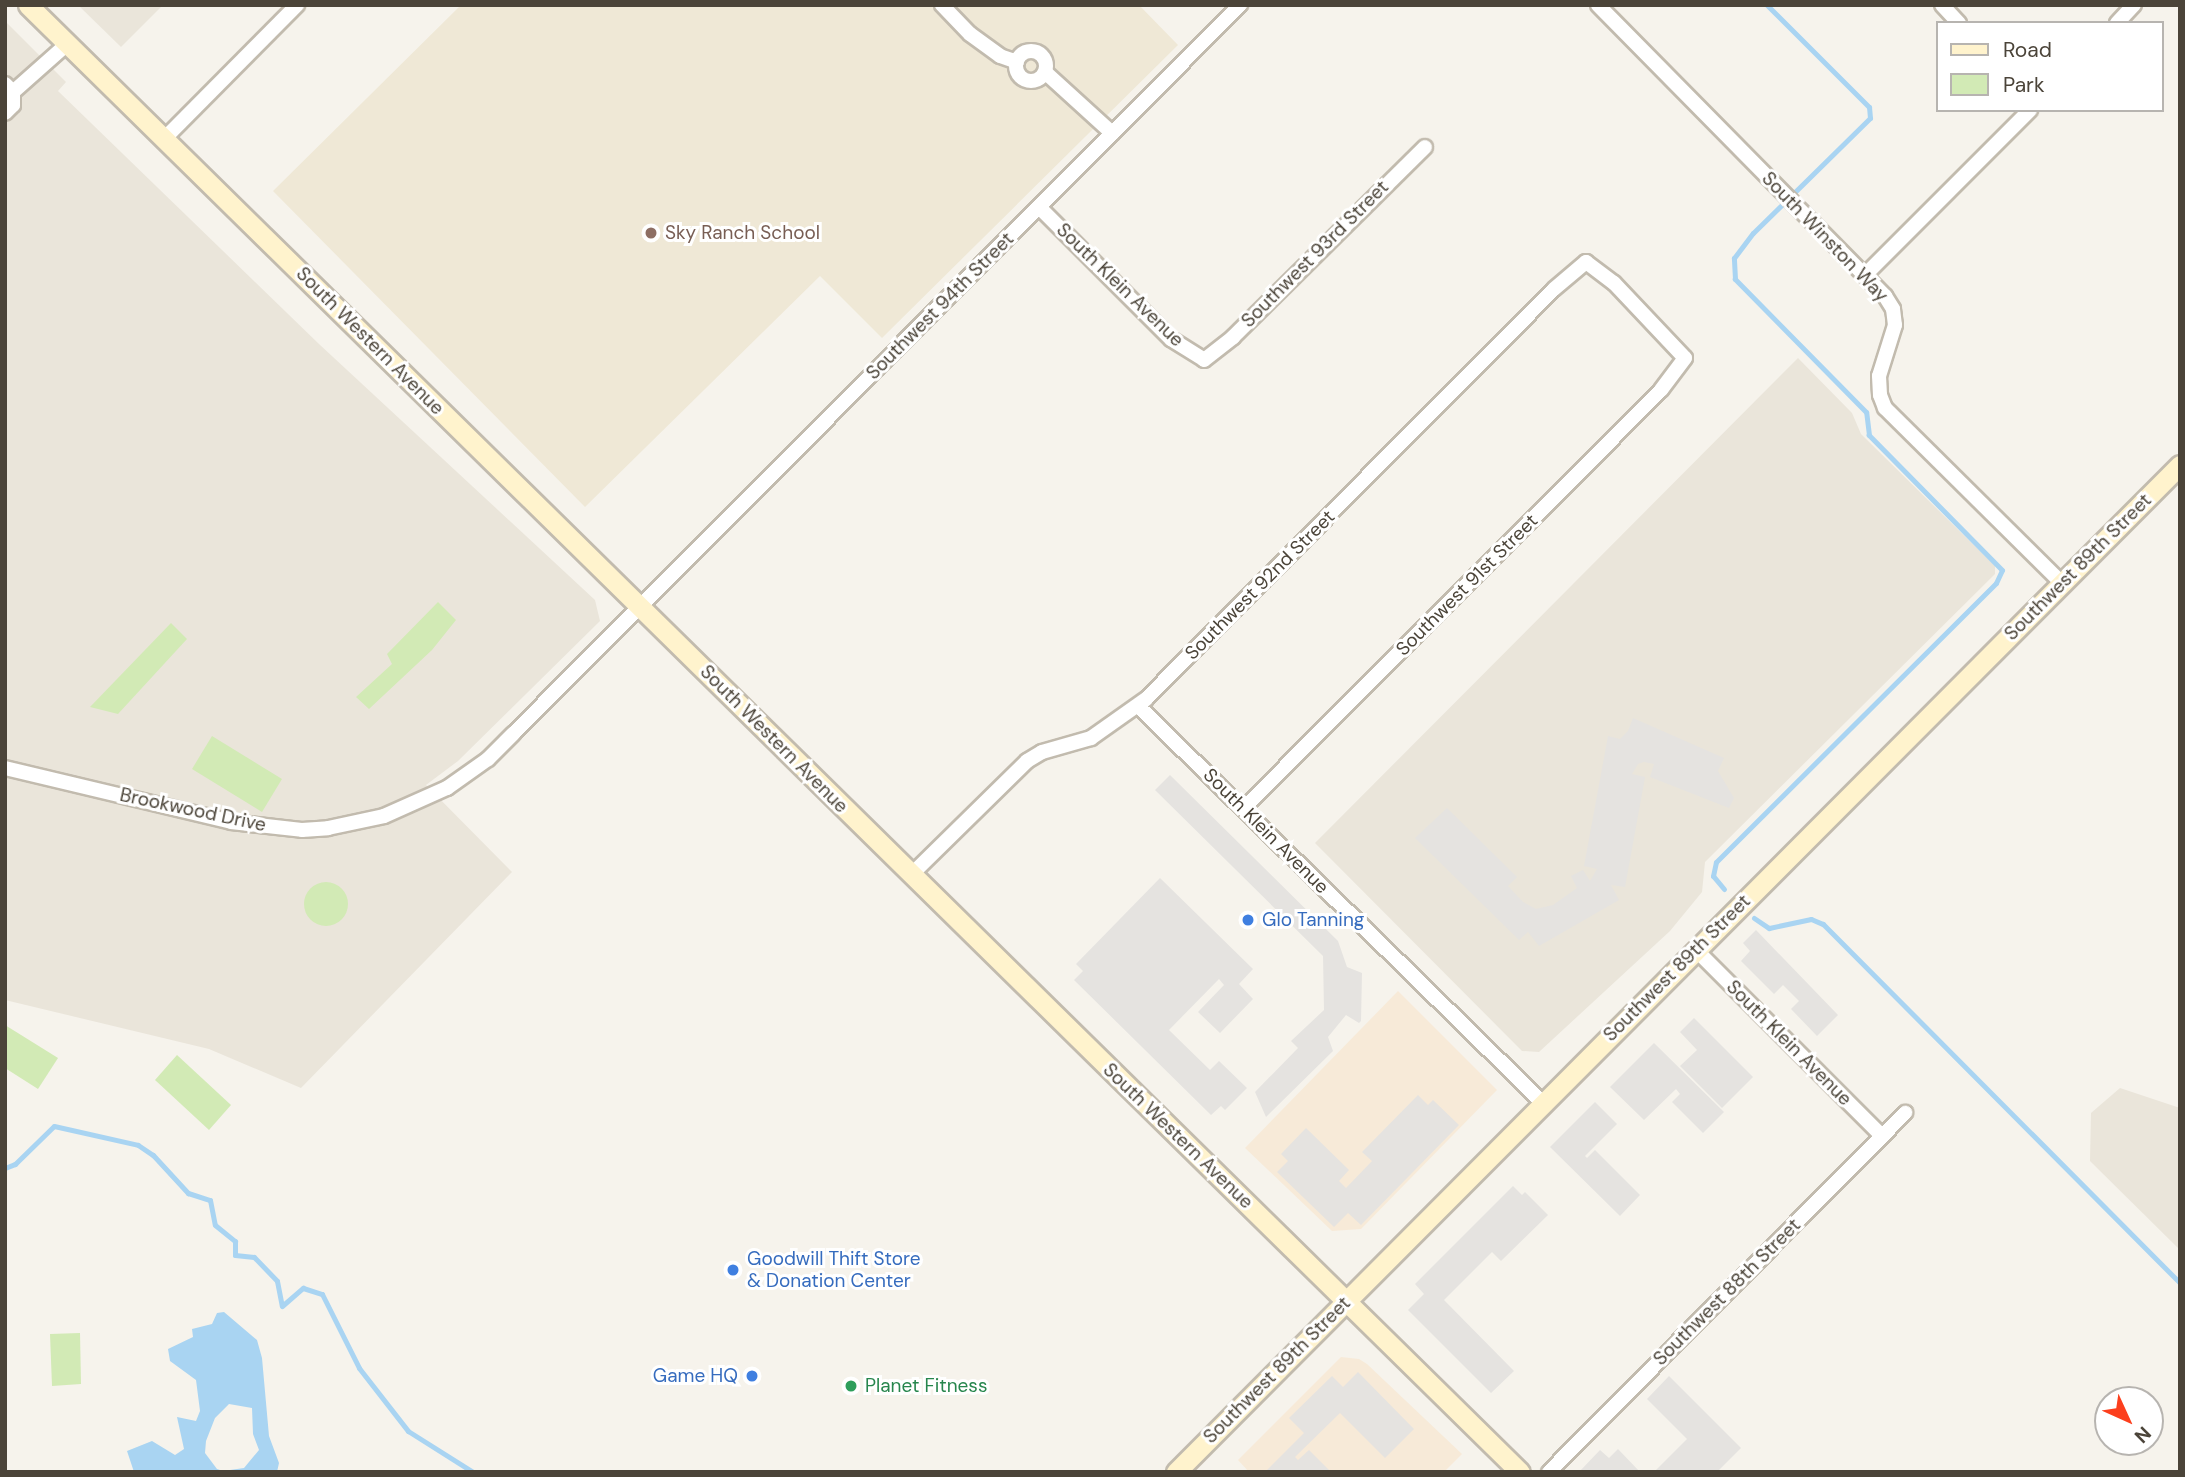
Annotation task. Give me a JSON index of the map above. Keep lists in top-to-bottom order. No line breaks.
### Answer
{"streets":{"main road":["South Western Avenue","Southwest 89th Street"],"street":["South Winston Way","Southwest 93rd Street","South Klein Avenue","Southwest 94th Street","Southwest 92nd Street","Southwest 91st Street","Brookwood Drive","Southwest 88th Street"]},"crossings":[["South Winston Way","Southwest 89th Street"],["Southwest 93rd Street","South Klein Avenue"],["South Klein Avenue","Southwest 94th Street"],["South Klein Avenue","Southwest 89th Street"],["South Klein Avenue","Southwest 92nd Street"],["South Klein Avenue","Southwest 91st Street"],["South Klein Avenue","Southwest 88th Street"],["Southwest 94th Street","South Western Avenue"],["Southwest 94th Street","Brookwood Drive"],["South Western Avenue","Southwest 89th Street"],["South Western Avenue","Southwest 92nd Street"],["South Western Avenue","Brookwood Drive"],["Southwest 92nd Street","Southwest 91st Street"]],"places":["Sky Ranch School","Glo Tanning","Goodwill Thift Store & Donation Center","Game HQ","Planet Fitness"],"legend":["Road","Park"],"north":"bottom right"}
